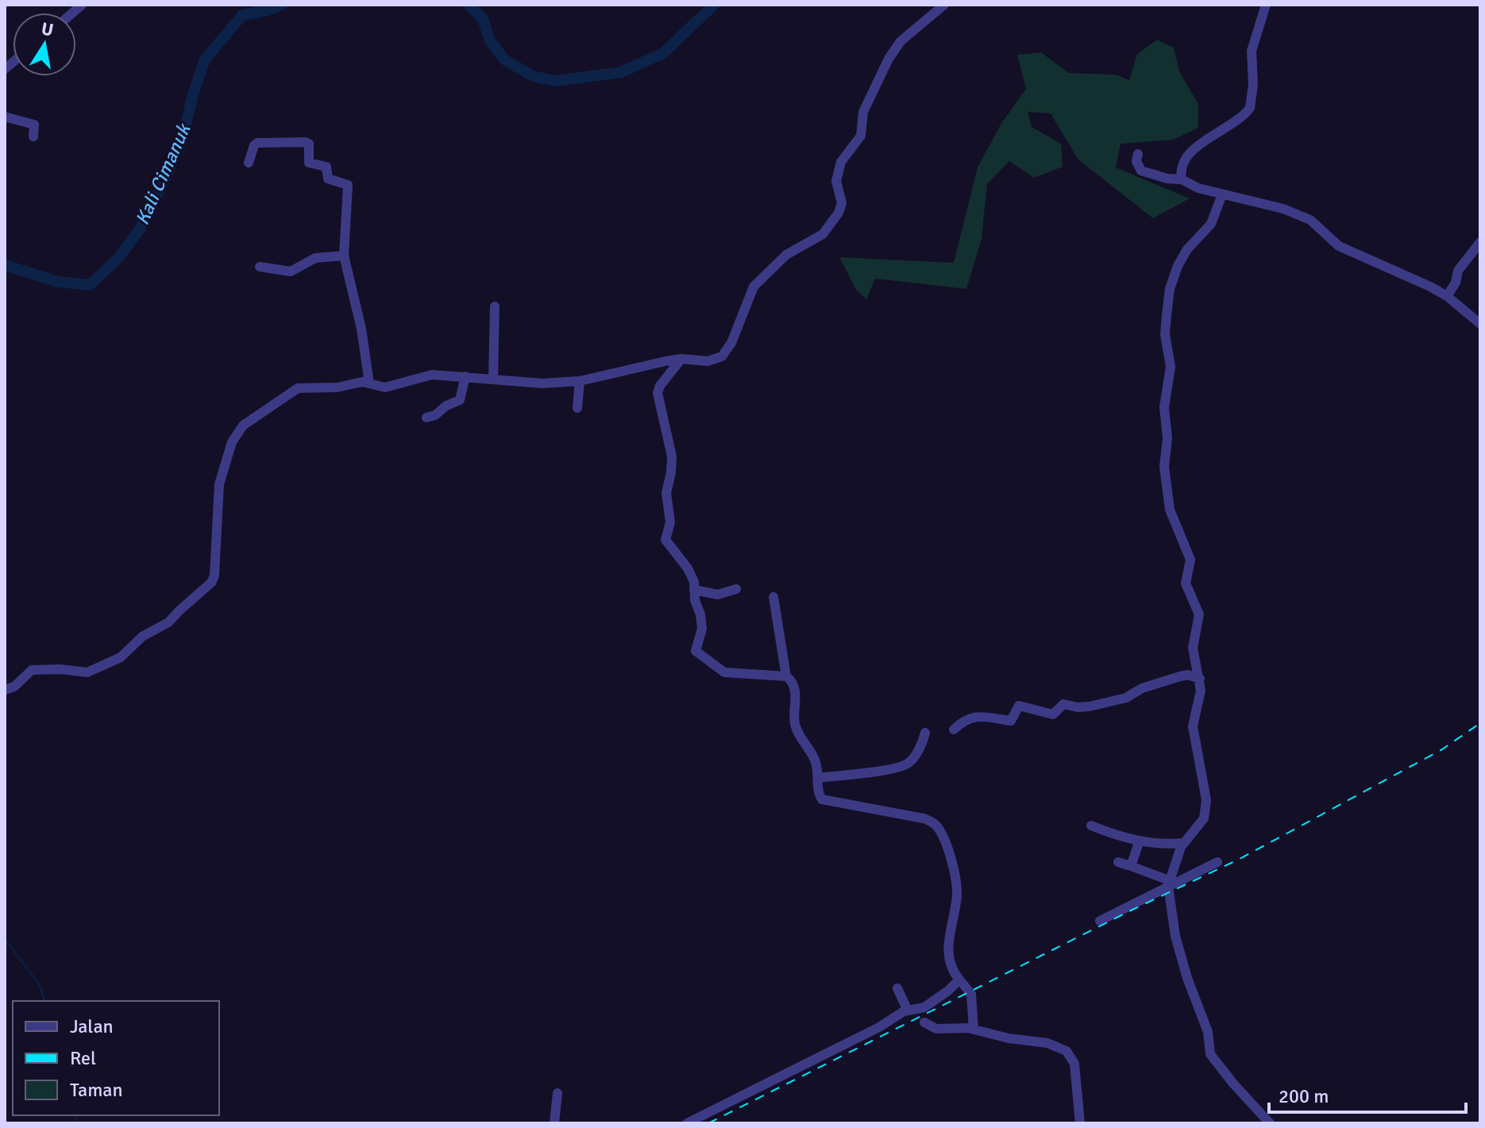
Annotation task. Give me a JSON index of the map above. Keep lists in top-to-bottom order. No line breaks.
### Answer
{"water":["Kali Cimanuk"],"legend":["Jalan","Rel","Taman"],"scale_bar":"200 m","north":"top"}
